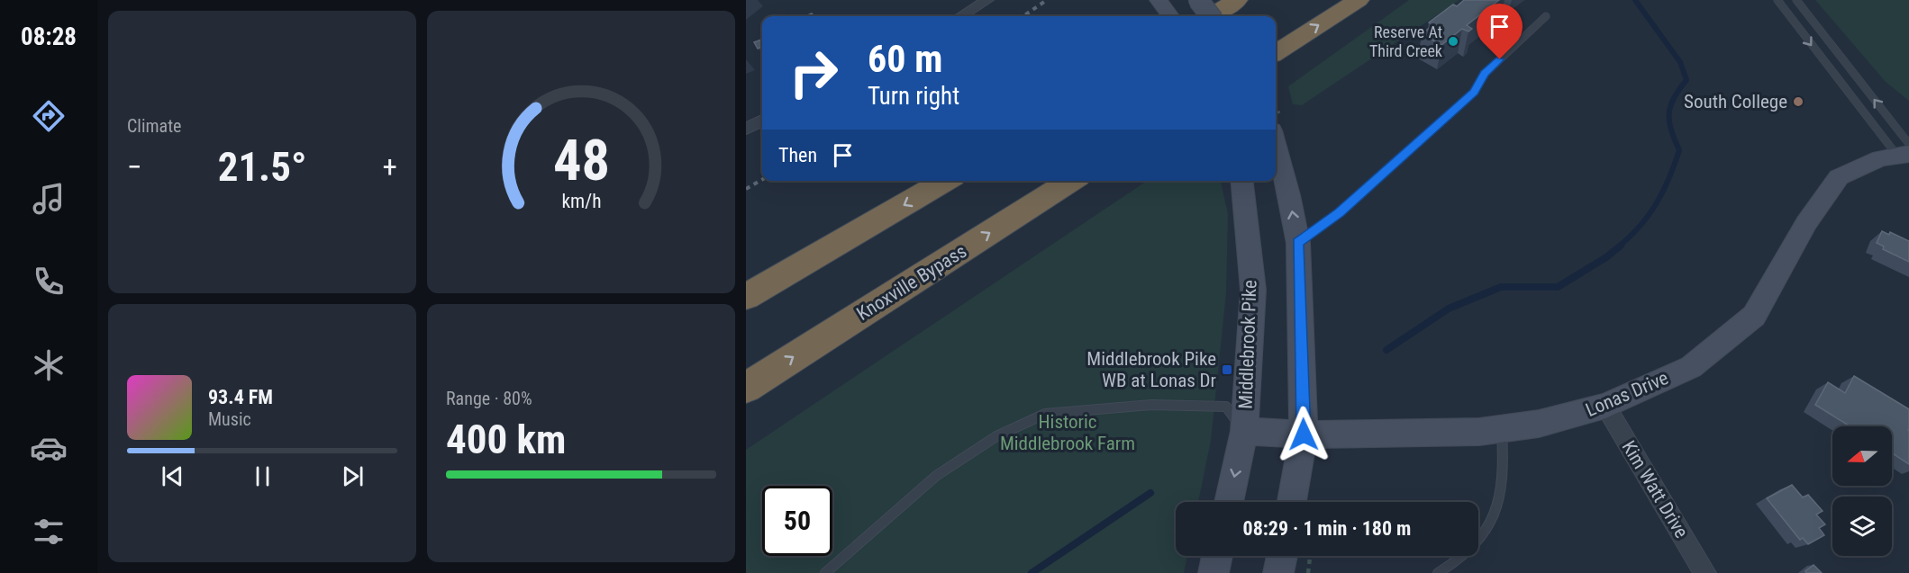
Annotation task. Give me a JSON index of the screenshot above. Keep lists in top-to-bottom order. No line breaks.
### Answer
{"streets":{"highway":["Knoxville Bypass"],"main road":["Middlebrook Pike","Lonas Drive"],"street":["Kim Watt Drive"]},"crossings":[["Middlebrook Pike","Lonas Drive"],["Lonas Drive","Kim Watt Drive"]],"parks":["Historic Middlebrook Farm"],"places":{"other":["Reserve At Third Creek","South College"],"transit":["Middlebrook Pike WB at Lonas Dr"]},"north":"left","page":{"tabs":"08:28","tile":["Climate",["Range · 80%","400 km"]],"turn":["60 m","Turn right"],"then":"Then","heat":["−","21.5°","+"],"song":["93.4 FM","Music"],"limit":"50","trip":"08:29 · 1 min · 180 m","gauge":["48","km/h"]}}
